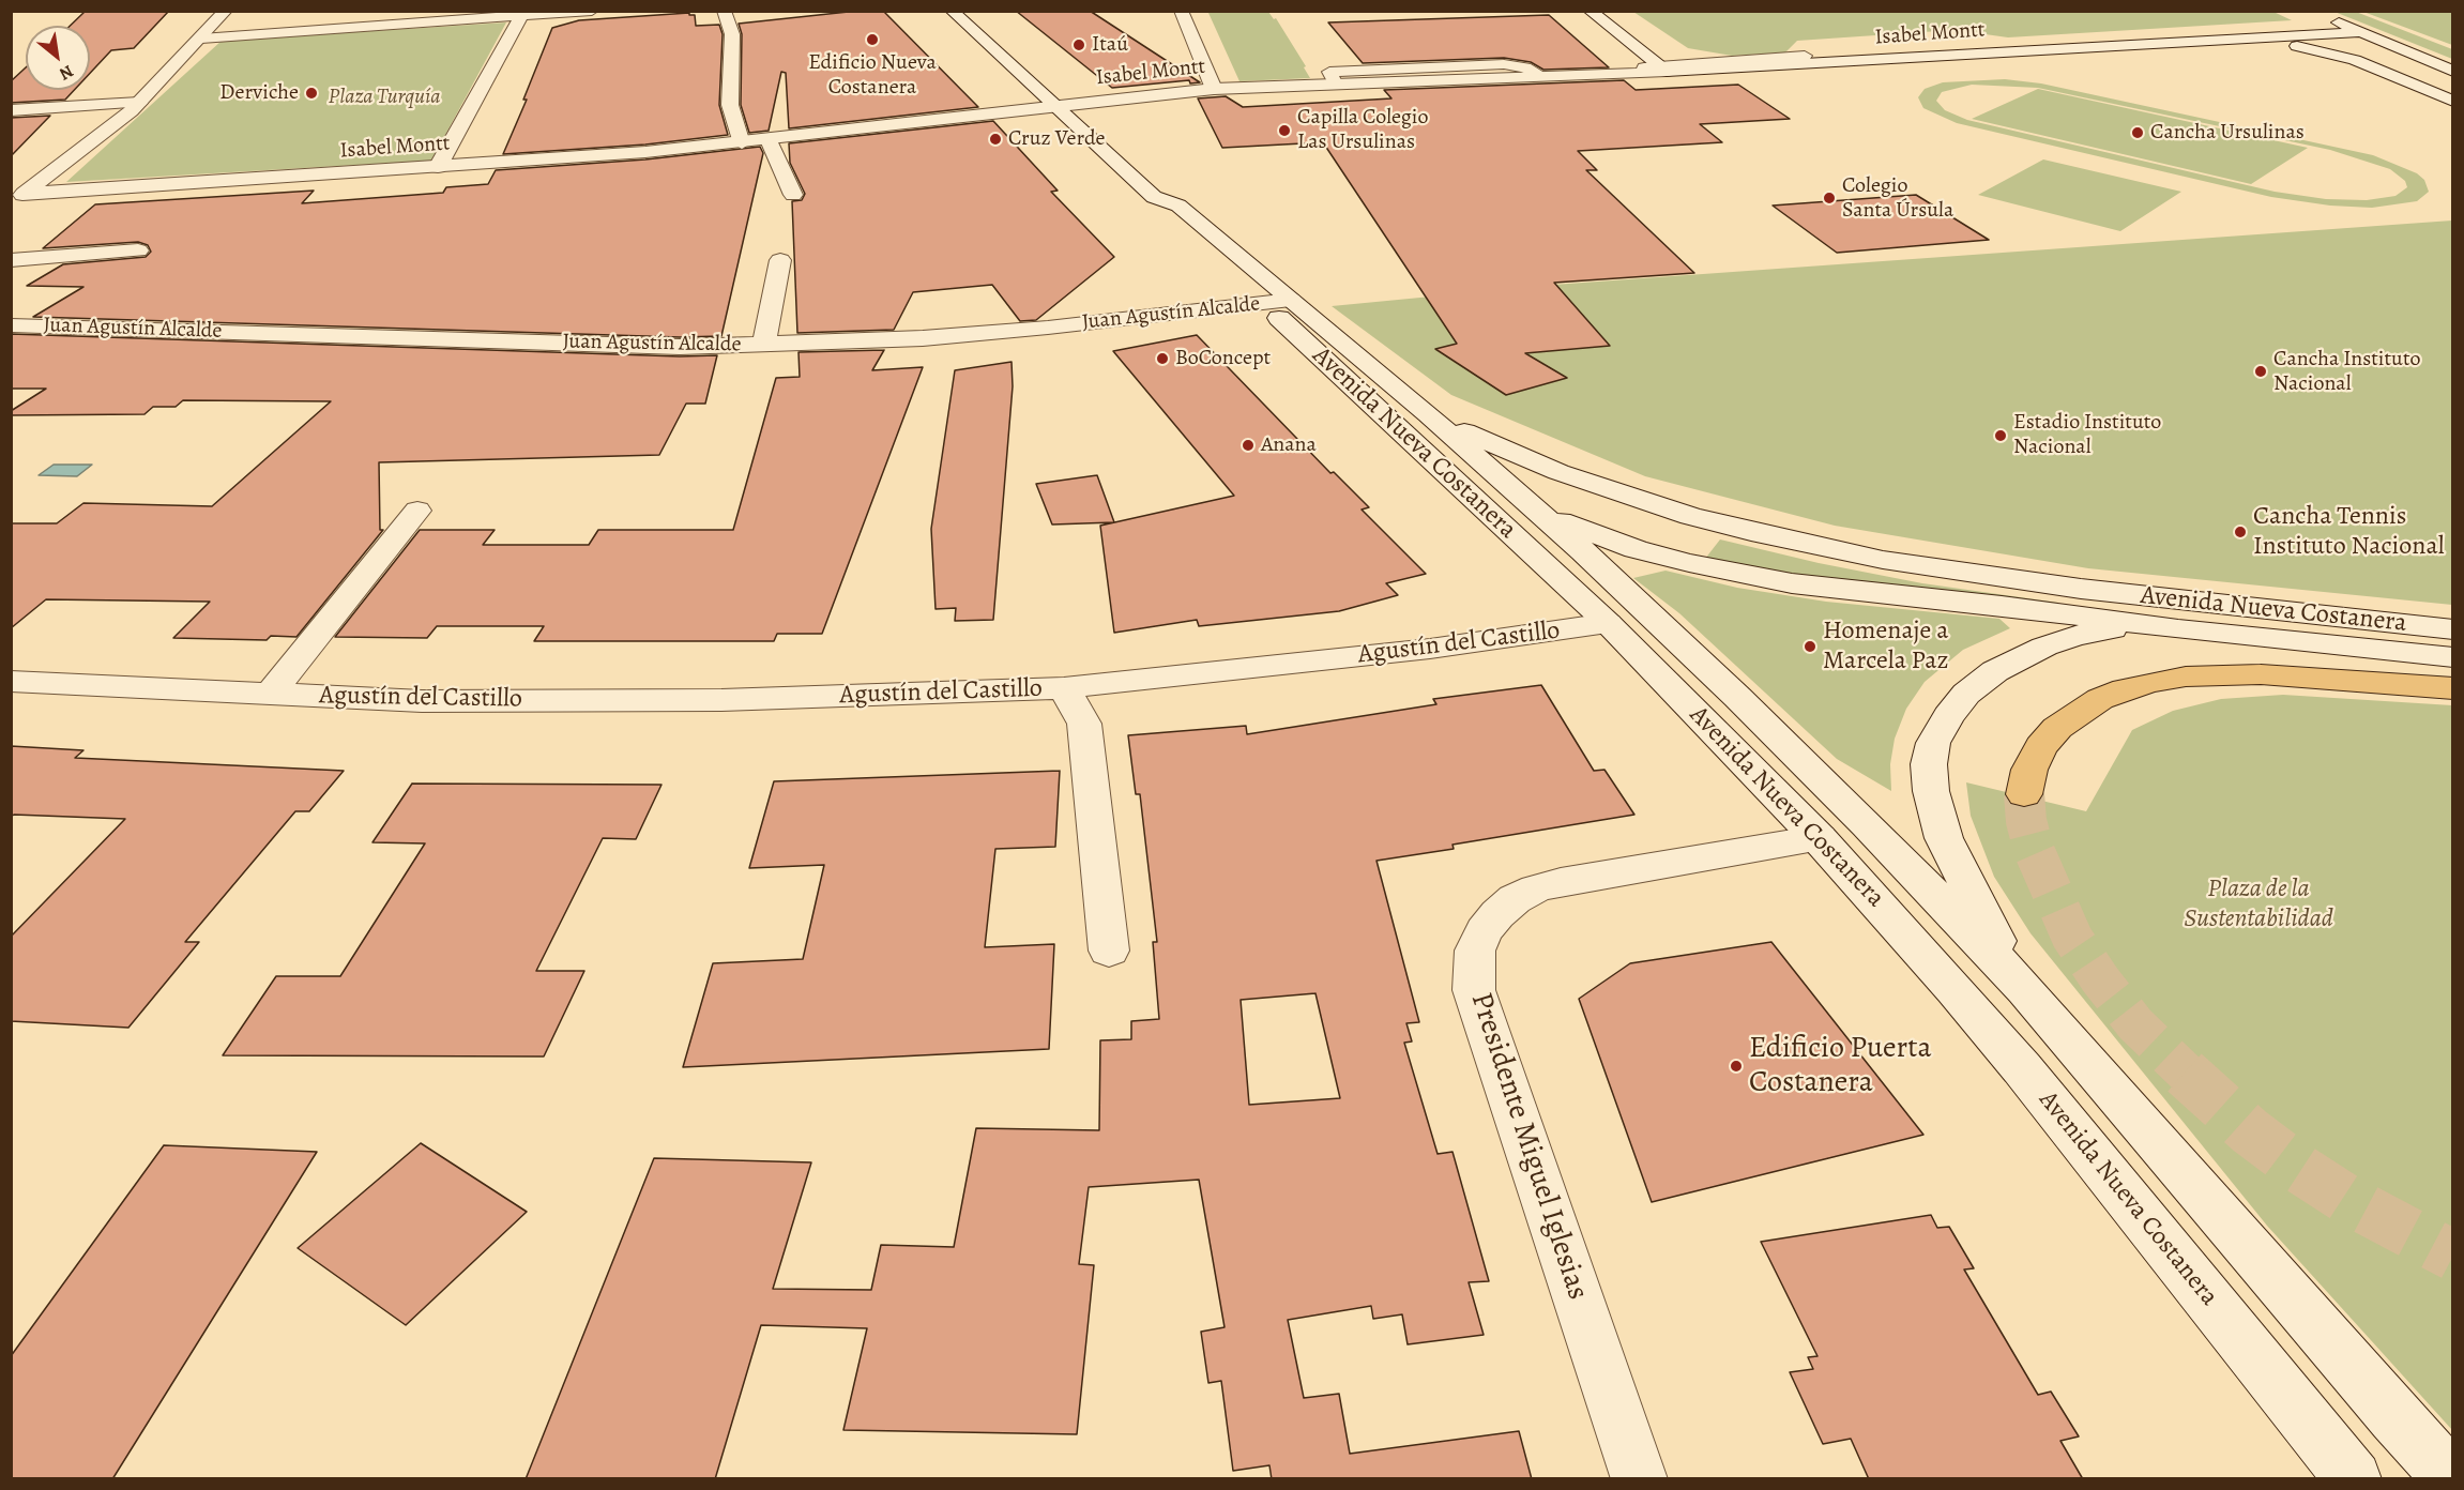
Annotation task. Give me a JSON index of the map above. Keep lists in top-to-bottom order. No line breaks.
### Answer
{"streets":{"street":["Isabel Montt","Juan Agustín Alcalde","Avenida Nueva Costanera","Agustín del Castillo","Presidente Miguel Iglesias"]},"crossings":[["Isabel Montt","Avenida Nueva Costanera"],["Juan Agustín Alcalde","Avenida Nueva Costanera"],["Avenida Nueva Costanera","Agustín del Castillo"],["Avenida Nueva Costanera","Presidente Miguel Iglesias"]],"parks":["Plaza Turquía","Plaza de la Sustentabilidad"],"places":["Edificio Nueva Costanera","Itaú","Derviche","Capilla Colegio Las Ursulinas","Cancha Ursulinas","Cruz Verde","Colegio Santa Úrsula","BoConcept","Cancha Instituto Nacional","Estadio Instituto Nacional","Anana","Cancha Tennis Instituto Nacional","Homenaje a Marcela Paz","Edificio Puerta Costanera"],"north":"bottom right"}
